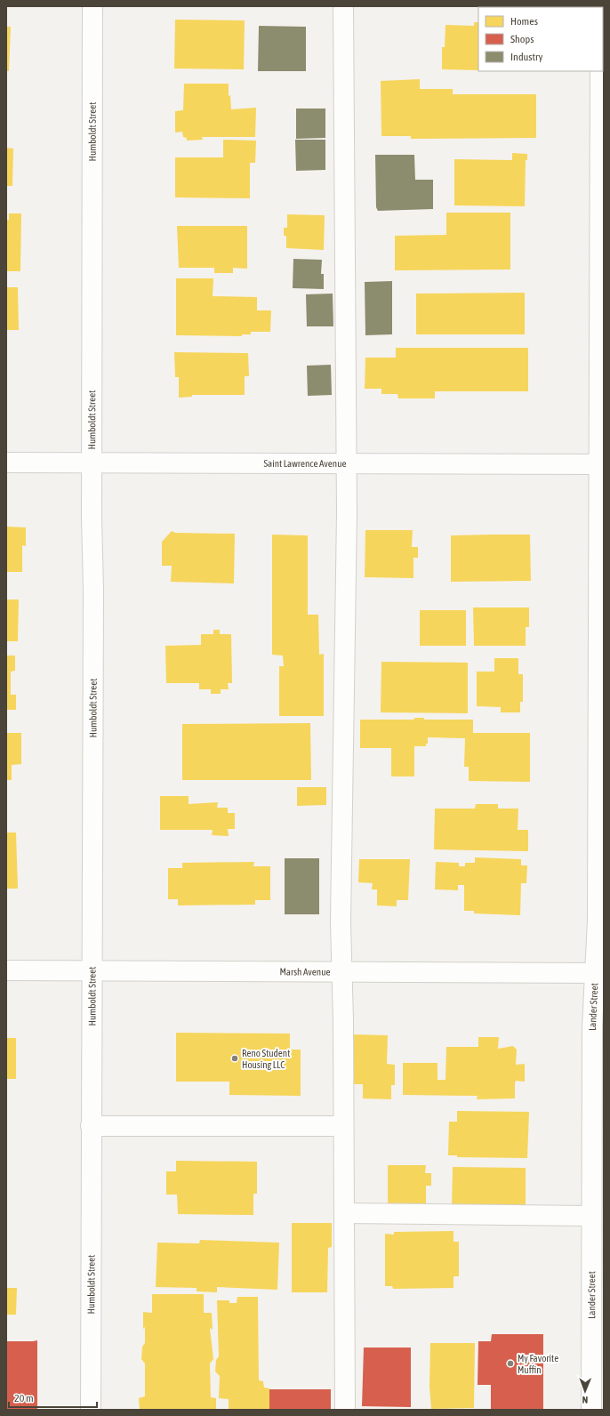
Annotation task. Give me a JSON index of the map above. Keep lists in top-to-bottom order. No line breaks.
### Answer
{"streets":{"street":["Humboldt Street","Saint Lawrence Avenue","Marsh Avenue","Lander Street"]},"crossings":[["Humboldt Street","Saint Lawrence Avenue"],["Humboldt Street","Marsh Avenue"],["Saint Lawrence Avenue","Lander Street"],["Marsh Avenue","Lander Street"]],"places":["Reno Student Housing LLC","My Favorite Muffin"],"legend":["Homes","Shops","Industry"],"scale_bar":"20 m","north":"bottom"}
